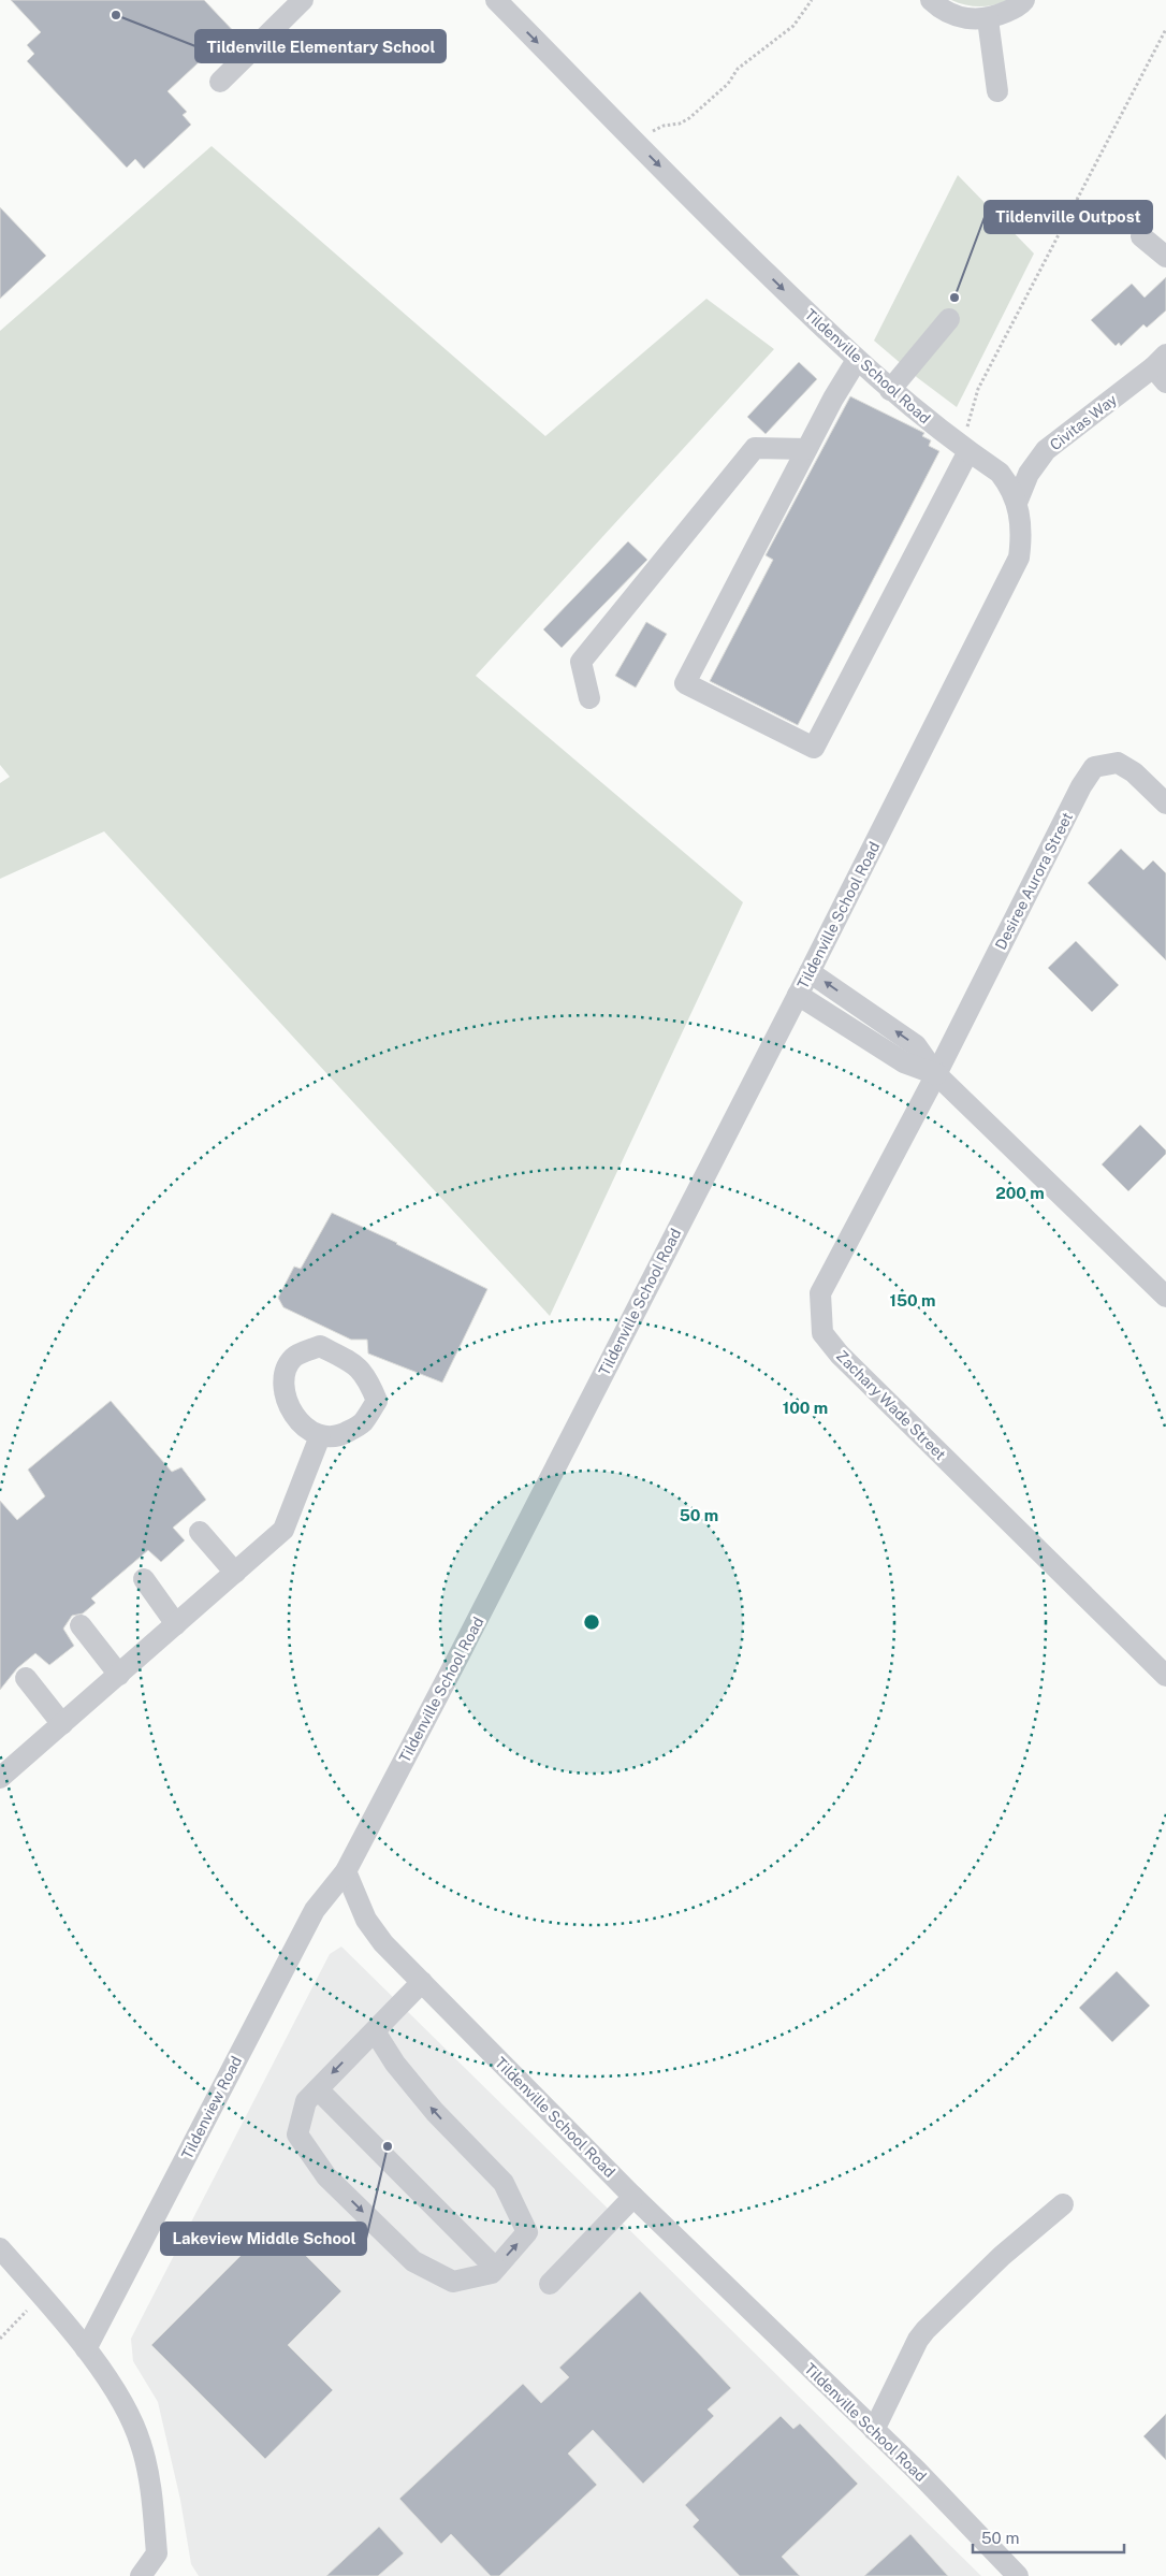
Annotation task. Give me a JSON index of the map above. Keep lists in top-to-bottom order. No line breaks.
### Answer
{"streets":{"street":["Tildenville School Road","Civitas Way","Desiree Aurora Street","Zachary Wade Street","Tildenview Road"]},"crossings":[["Tildenville School Road","Civitas Way"],["Tildenville School Road","Tildenview Road"],["Desiree Aurora Street","Zachary Wade Street"]],"places":["Tildenville Elementary School","Tildenville Outpost","Lakeview Middle School"],"scale_bar":"50 m","rings":["200 m","150 m","100 m","50 m"]}
